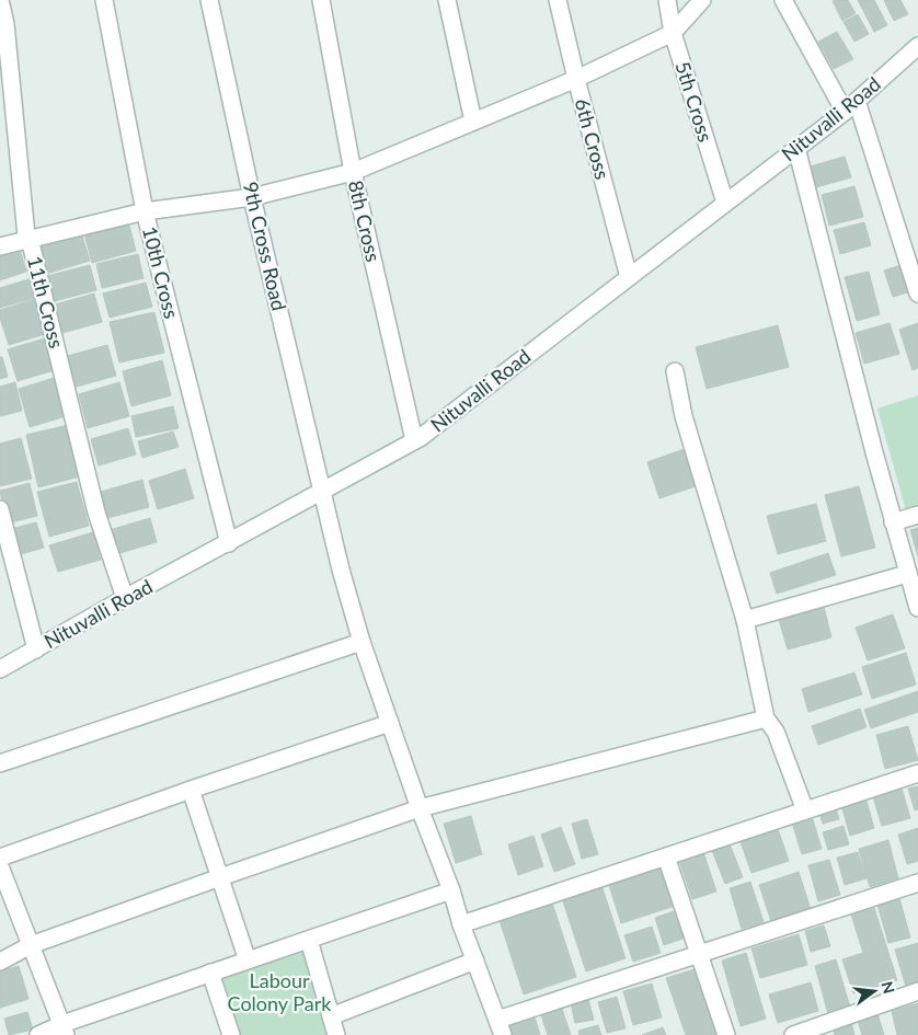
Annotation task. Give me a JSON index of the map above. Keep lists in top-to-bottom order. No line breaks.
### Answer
{"streets":{"street":["5th Cross","Nituvalli Road","6th Cross","8th Cross","9th Cross Road","10th Cross","11th Cross"]},"crossings":[["5th Cross","Nituvalli Road"],["Nituvalli Road","6th Cross"],["Nituvalli Road","8th Cross"],["Nituvalli Road","9th Cross Road"],["Nituvalli Road","10th Cross"],["Nituvalli Road","11th Cross"]],"parks":["Labour Colony Park"],"north":"right"}
